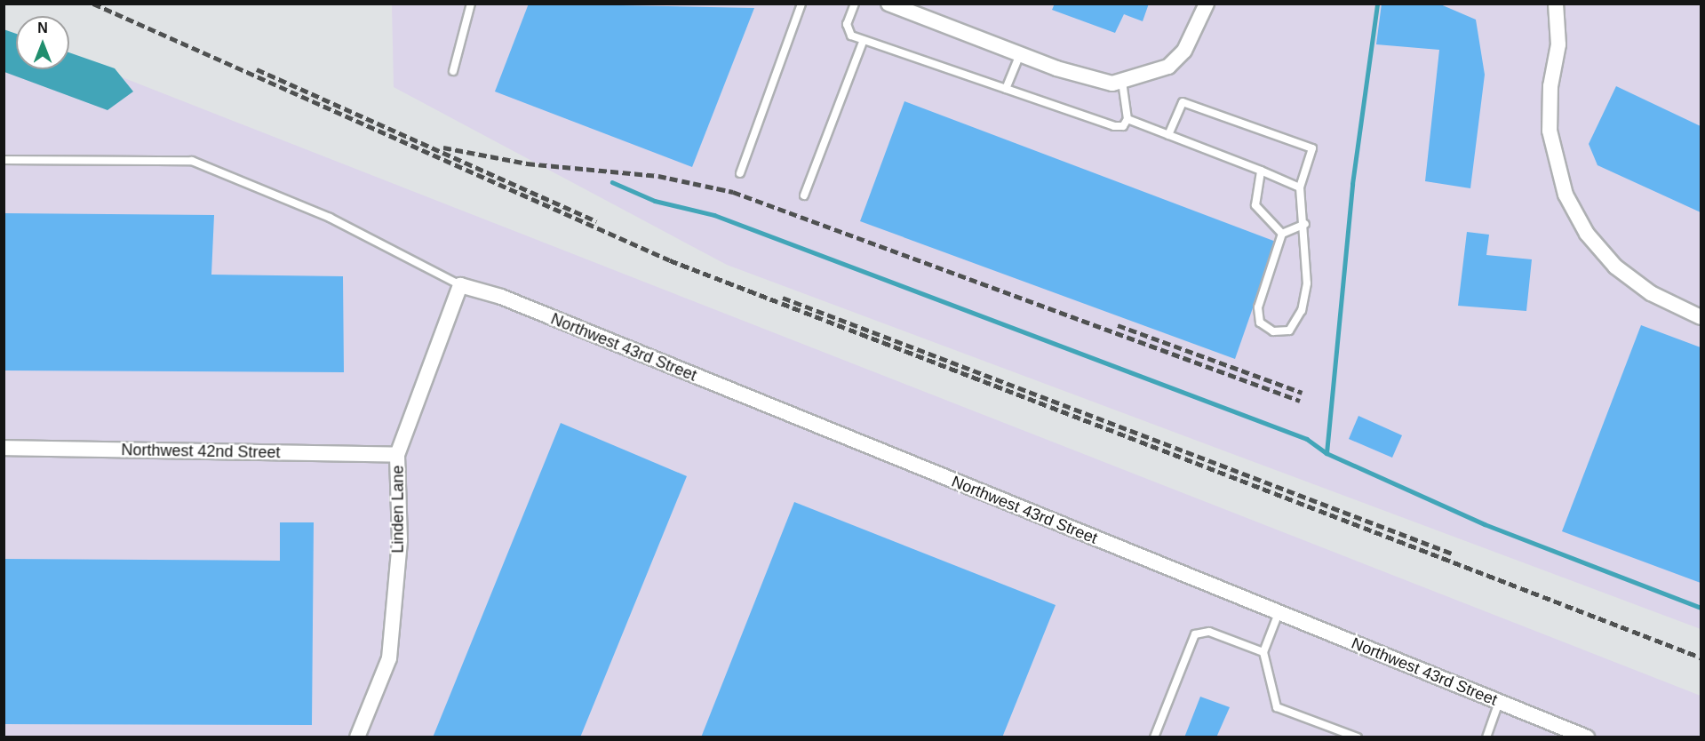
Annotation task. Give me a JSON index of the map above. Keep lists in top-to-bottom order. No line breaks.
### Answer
{"streets":{"street":["Northwest 43rd Street","Northwest 42nd Street","Linden Lane"]},"crossings":[["Northwest 43rd Street","Linden Lane"],["Northwest 42nd Street","Linden Lane"]],"north":"top"}
